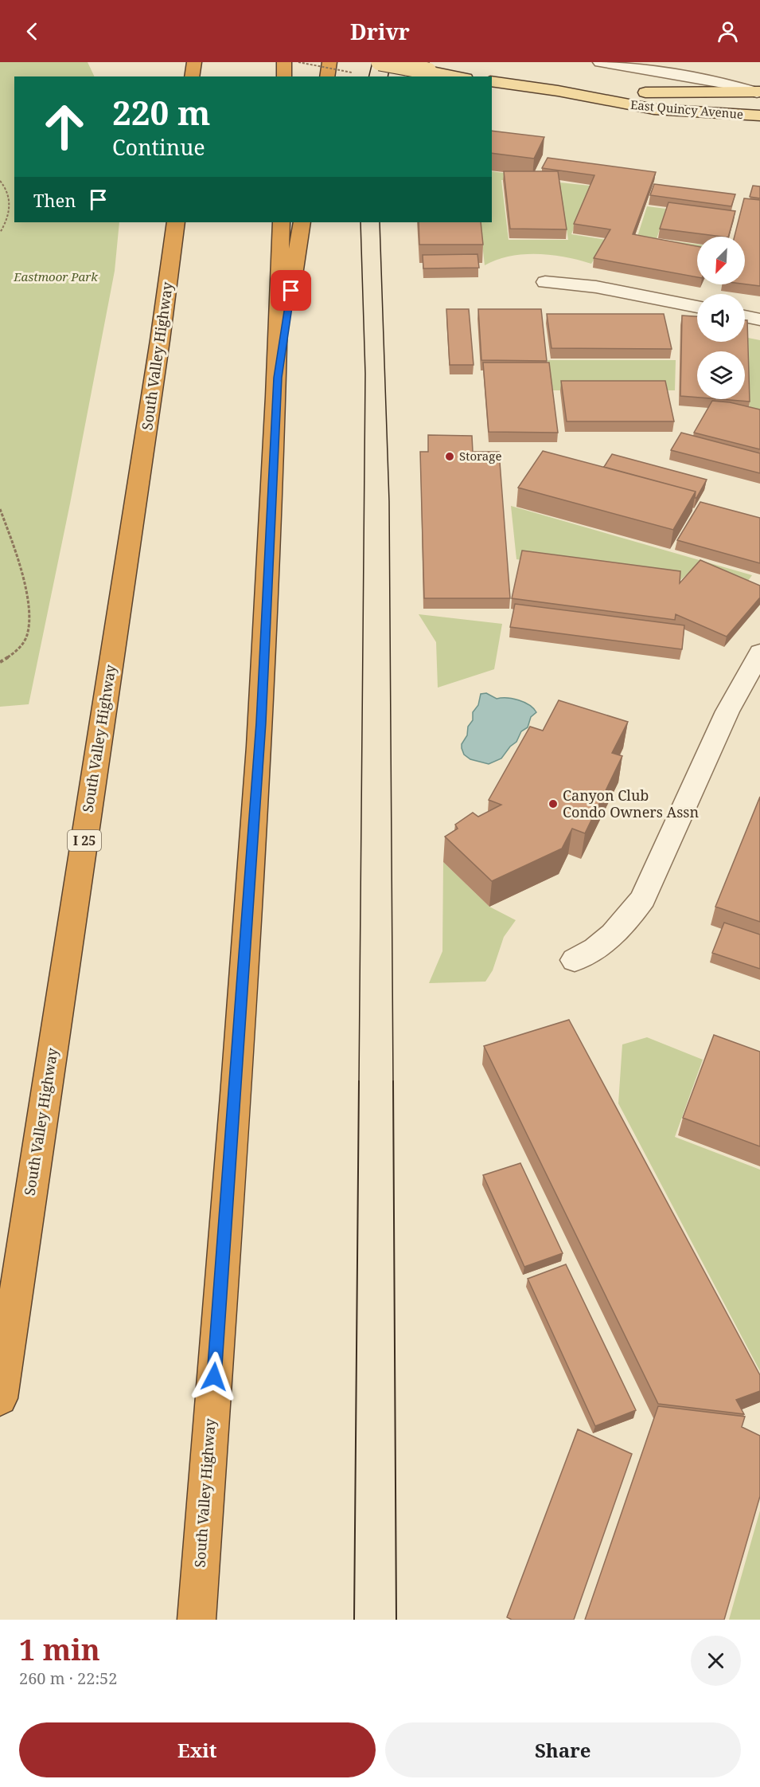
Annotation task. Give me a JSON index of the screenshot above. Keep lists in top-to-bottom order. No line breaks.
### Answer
{"streets":{"highway":["South Valley Highway","I 25"],"main road":["East Quincy Avenue"]},"parks":["Eastmoor Park"],"places":["Storage","Canyon Club Condo Owners Assn"],"north":"bottom left","page":{"header":"Drivr","turn":["220 m","Continue"],"then":"Then","heading":["1 min","260 m · 22:52"],"buttons":["Exit","Share"]}}
